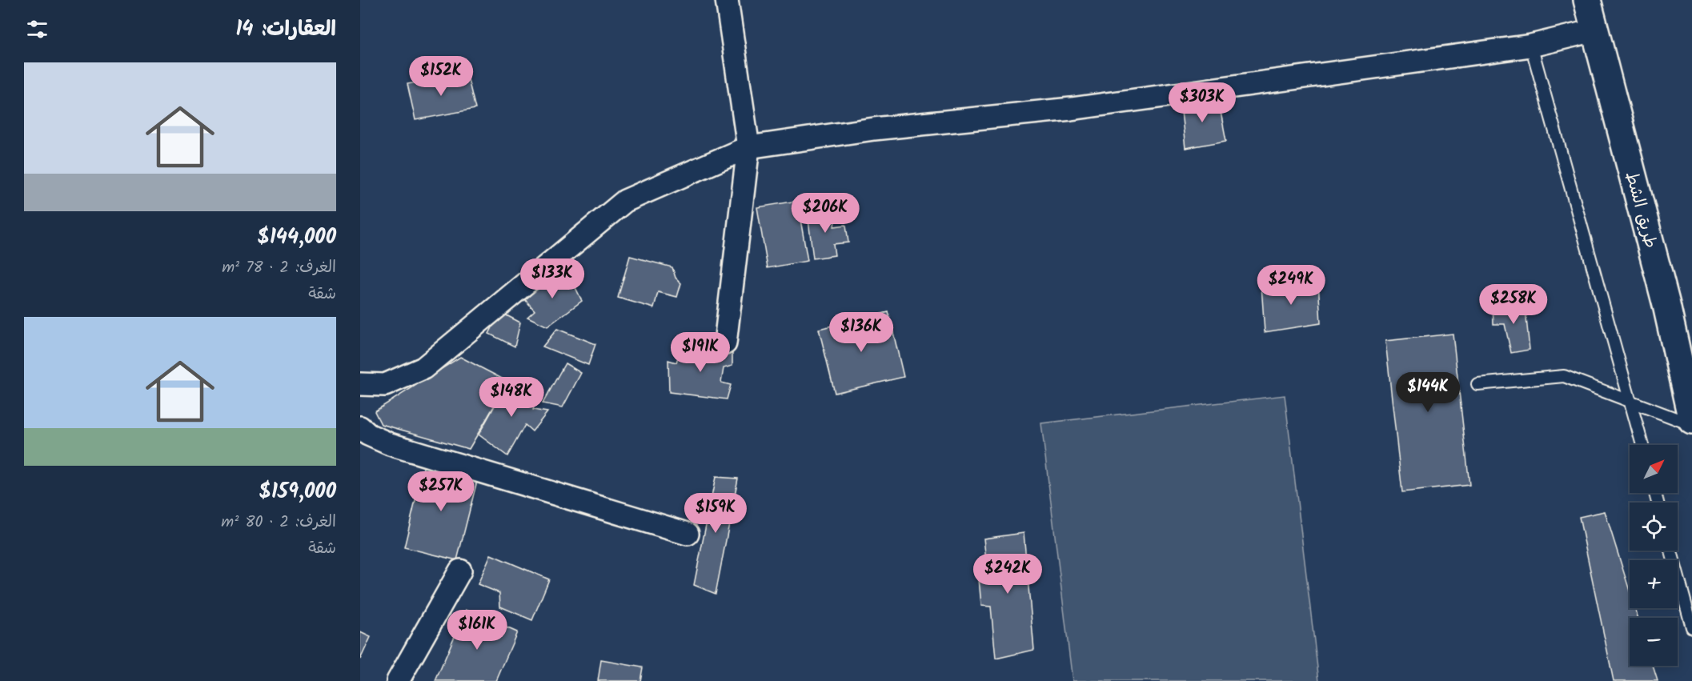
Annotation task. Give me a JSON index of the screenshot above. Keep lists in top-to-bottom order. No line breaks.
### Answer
{"streets":{"main road":["طريق الشط"]},"north":"top right","page":{"heading":"العقارات: 14","price":["$152K","$303K","$206K","$133K","$249K","$258K","$136K","$191K","$144K","$148K","$257K","$159K","$242K","$161K"],"list":[{"name":"$144,000","note":"الغرف: 2 · 78 m² · شقة"},{"name":"$159,000","note":"الغرف: 2 · 80 m² · شقة"}],"map_buttons":["+","−"]}}
